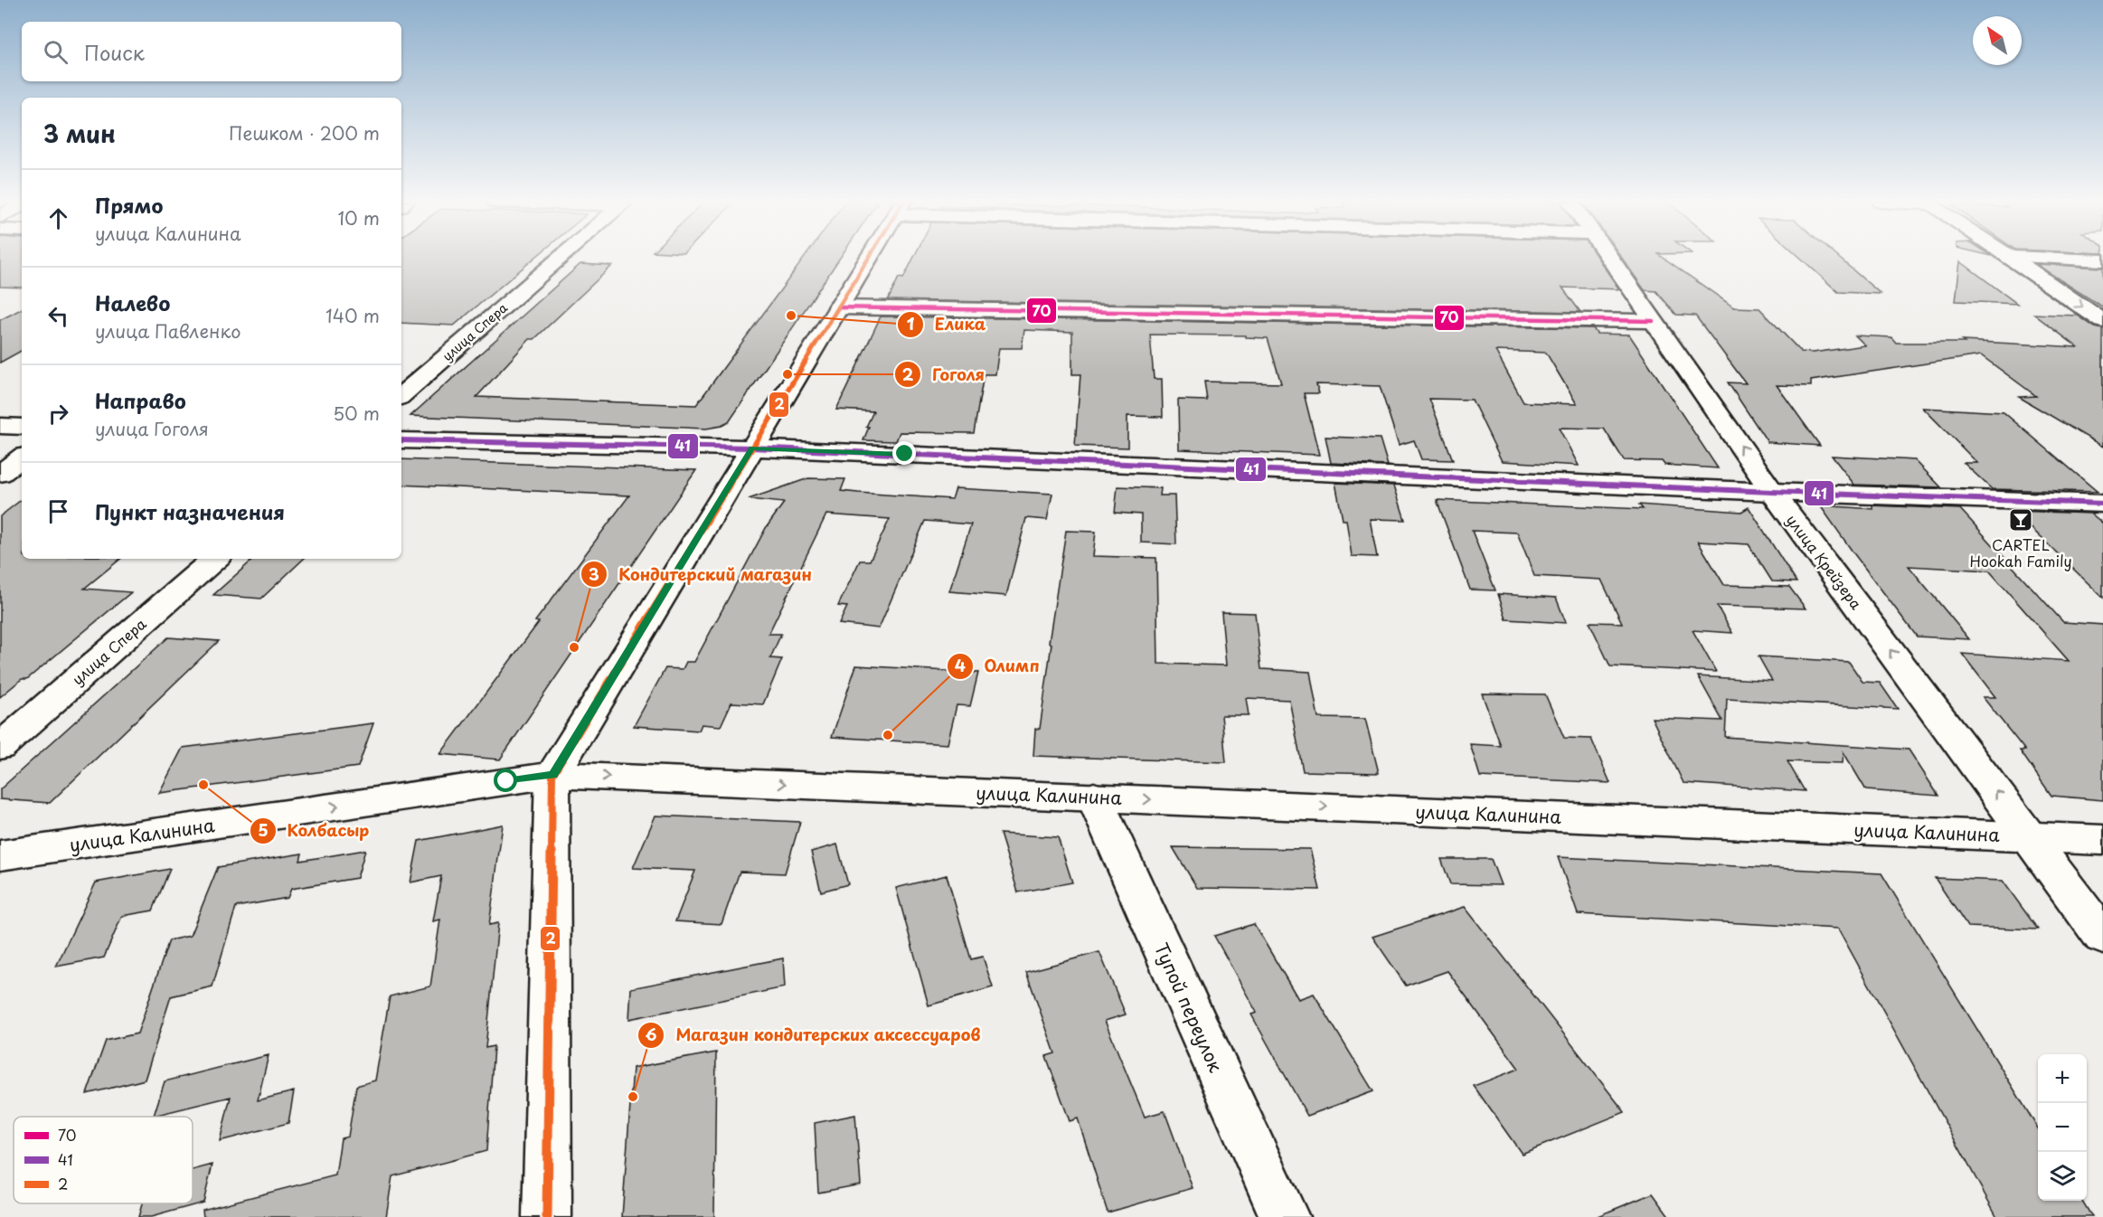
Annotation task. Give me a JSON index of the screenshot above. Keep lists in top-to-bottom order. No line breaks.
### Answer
{"streets":{"street":["улица Спера","улица Крейзера","улица Калинина","Тупой переулок"]},"crossings":[["улица Крейзера","улица Калинина"],["улица Калинина","Тупой переулок"]],"one_way":["улица Крейзера","улица Калинина"],"places":{"other":["Елика","Гоголя","Кондитерский магазин","Олимп","Колбасыр","Магазин кондитерских аксессуаров"],"bar":["CARTEL Hookah Family"]},"lines":["transit line 2","transit line 70","transit line 41"],"legend":["70","41","2"],"north":"top left","page":{"search":"Поиск","heading":["3 мин","Пешком · 200 m"],"list":[["Прямо","улица Калинина","10 m"],["Налево","улица Павленко","140 m"],["Направо","улица Гоголя","50 m"],"Пункт назначения"],"map_buttons":["+","−"]}}
